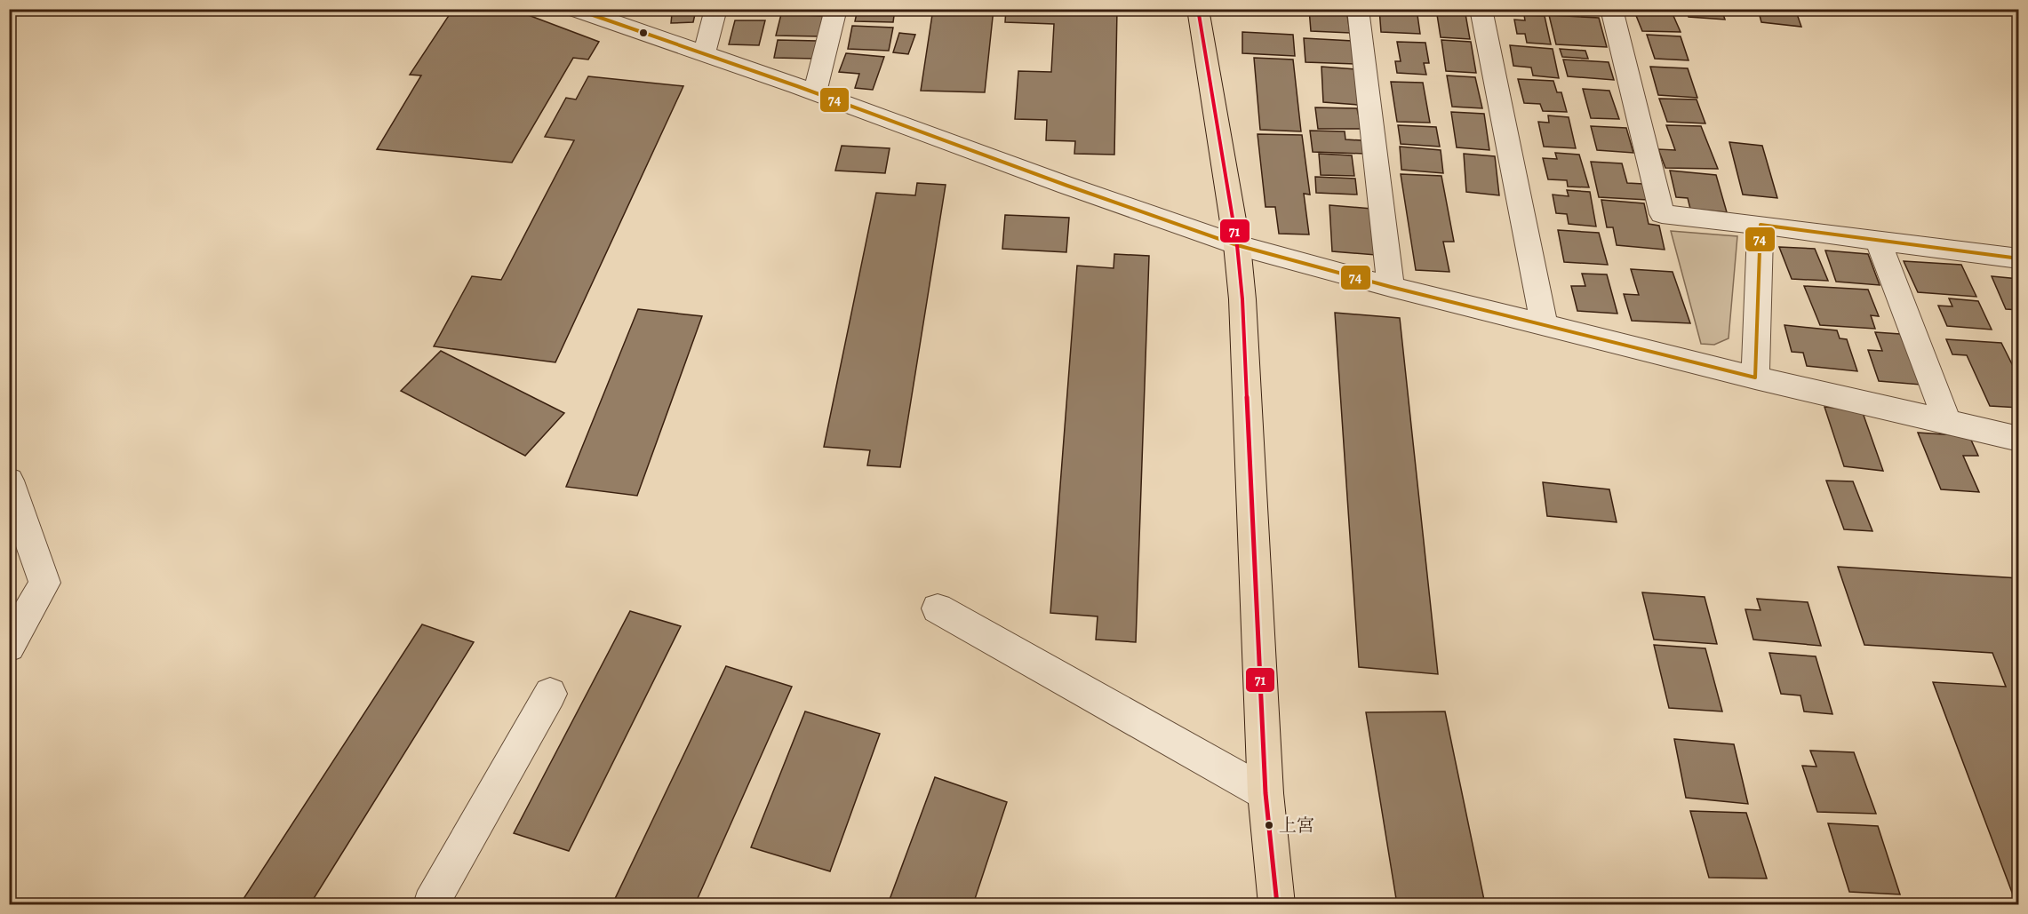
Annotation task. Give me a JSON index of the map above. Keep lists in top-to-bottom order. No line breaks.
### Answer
{"places":["上宮"],"lines":["transit line 74","transit line 71"]}
